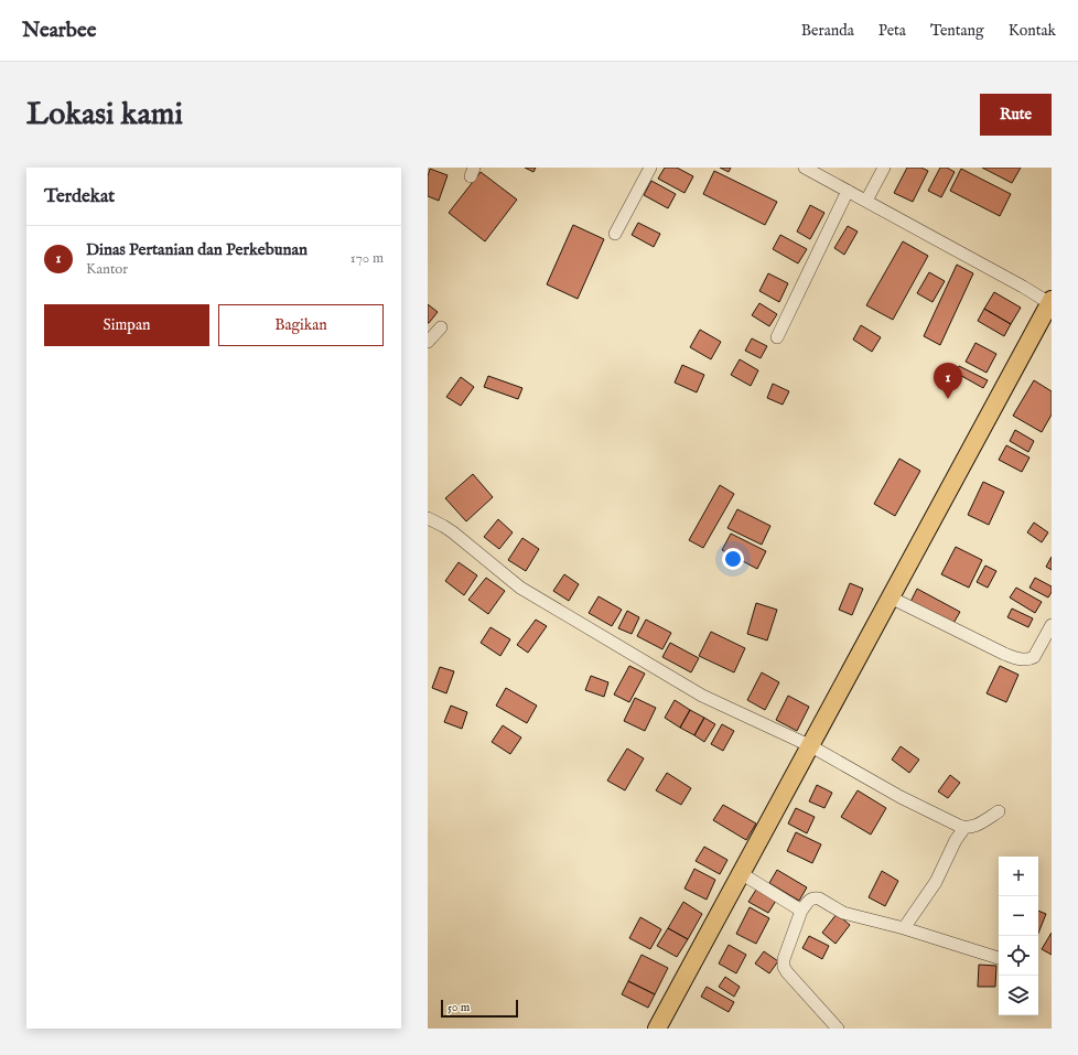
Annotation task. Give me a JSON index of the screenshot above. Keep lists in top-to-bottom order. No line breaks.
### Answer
{"scale_bar":"50 m","page":{"header":"Nearbee","nav":["Beranda","Peta","Tentang","Kontak"],"buttons":["Rute",["Simpan","Bagikan"]],"title":"Lokasi kami","heading":"Terdekat","list":[{"mark":"1","name":"Dinas Pertanian dan Perkebunan","note":"Kantor","value":"170 m"}],"pins":"1","map_buttons":["+","−"],"scale":"50 m"}}
